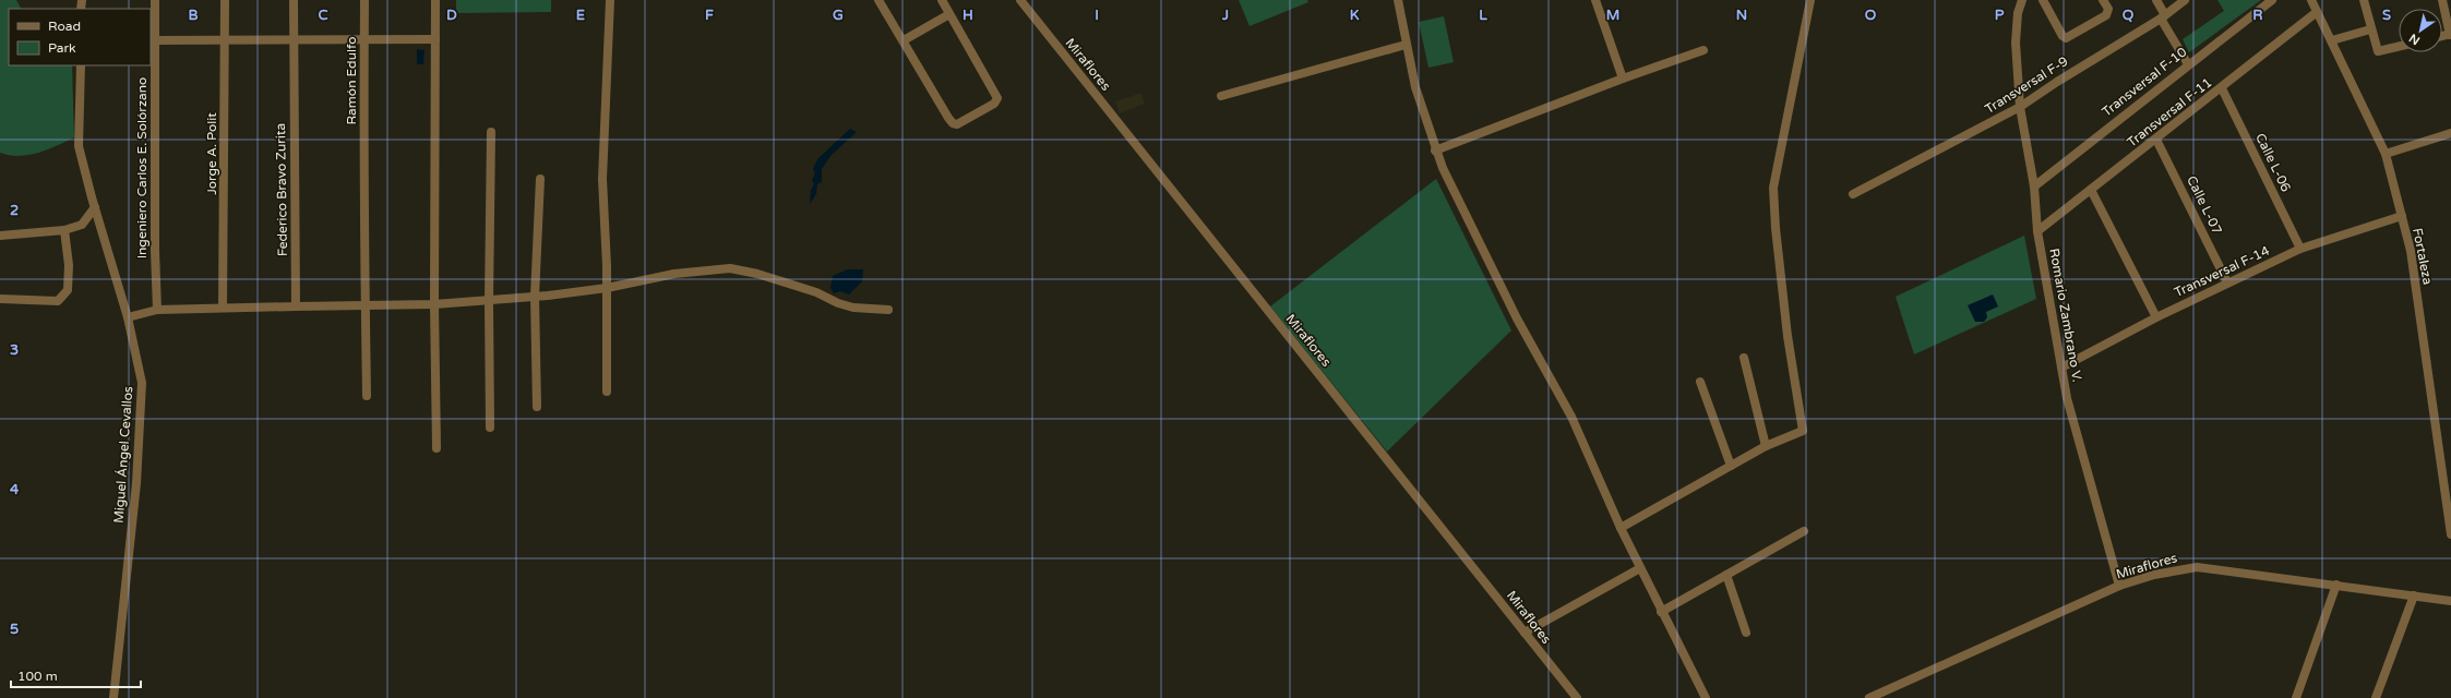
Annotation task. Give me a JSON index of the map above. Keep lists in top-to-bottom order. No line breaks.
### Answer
{"streets":{"street":["Miraflores","Ramón Edulfo","Transversal F-10","Transversal F-9","Transversal F-11","Jorge A. Polit","Calle L-06","Ingeniero Carlos E. Solórzano","Federico Bravo Zurita","Calle L-07","Fortaleza","Transversal F-14","Romario Zambrano V.","Miguel Ángel Cevallos"]},"crossings":[["Miraflores","Romario Zambrano V."],["Transversal F-10","Romario Zambrano V."],["Transversal F-9","Romario Zambrano V."],["Transversal F-11","Calle L-06"],["Transversal F-11","Calle L-07"],["Transversal F-11","Fortaleza"],["Transversal F-11","Romario Zambrano V."],["Calle L-06","Transversal F-14"],["Calle L-07","Transversal F-14"],["Fortaleza","Transversal F-14"],["Transversal F-14","Romario Zambrano V."]],"legend":["Road","Park"],"scale_bar":"100 m","north":"bottom left","grid":{"columns":["B","C","D","E","F","G","H","I","J","K","L","M","N","O","P","Q","R","S"],"rows":["2","3","4","5"]}}
